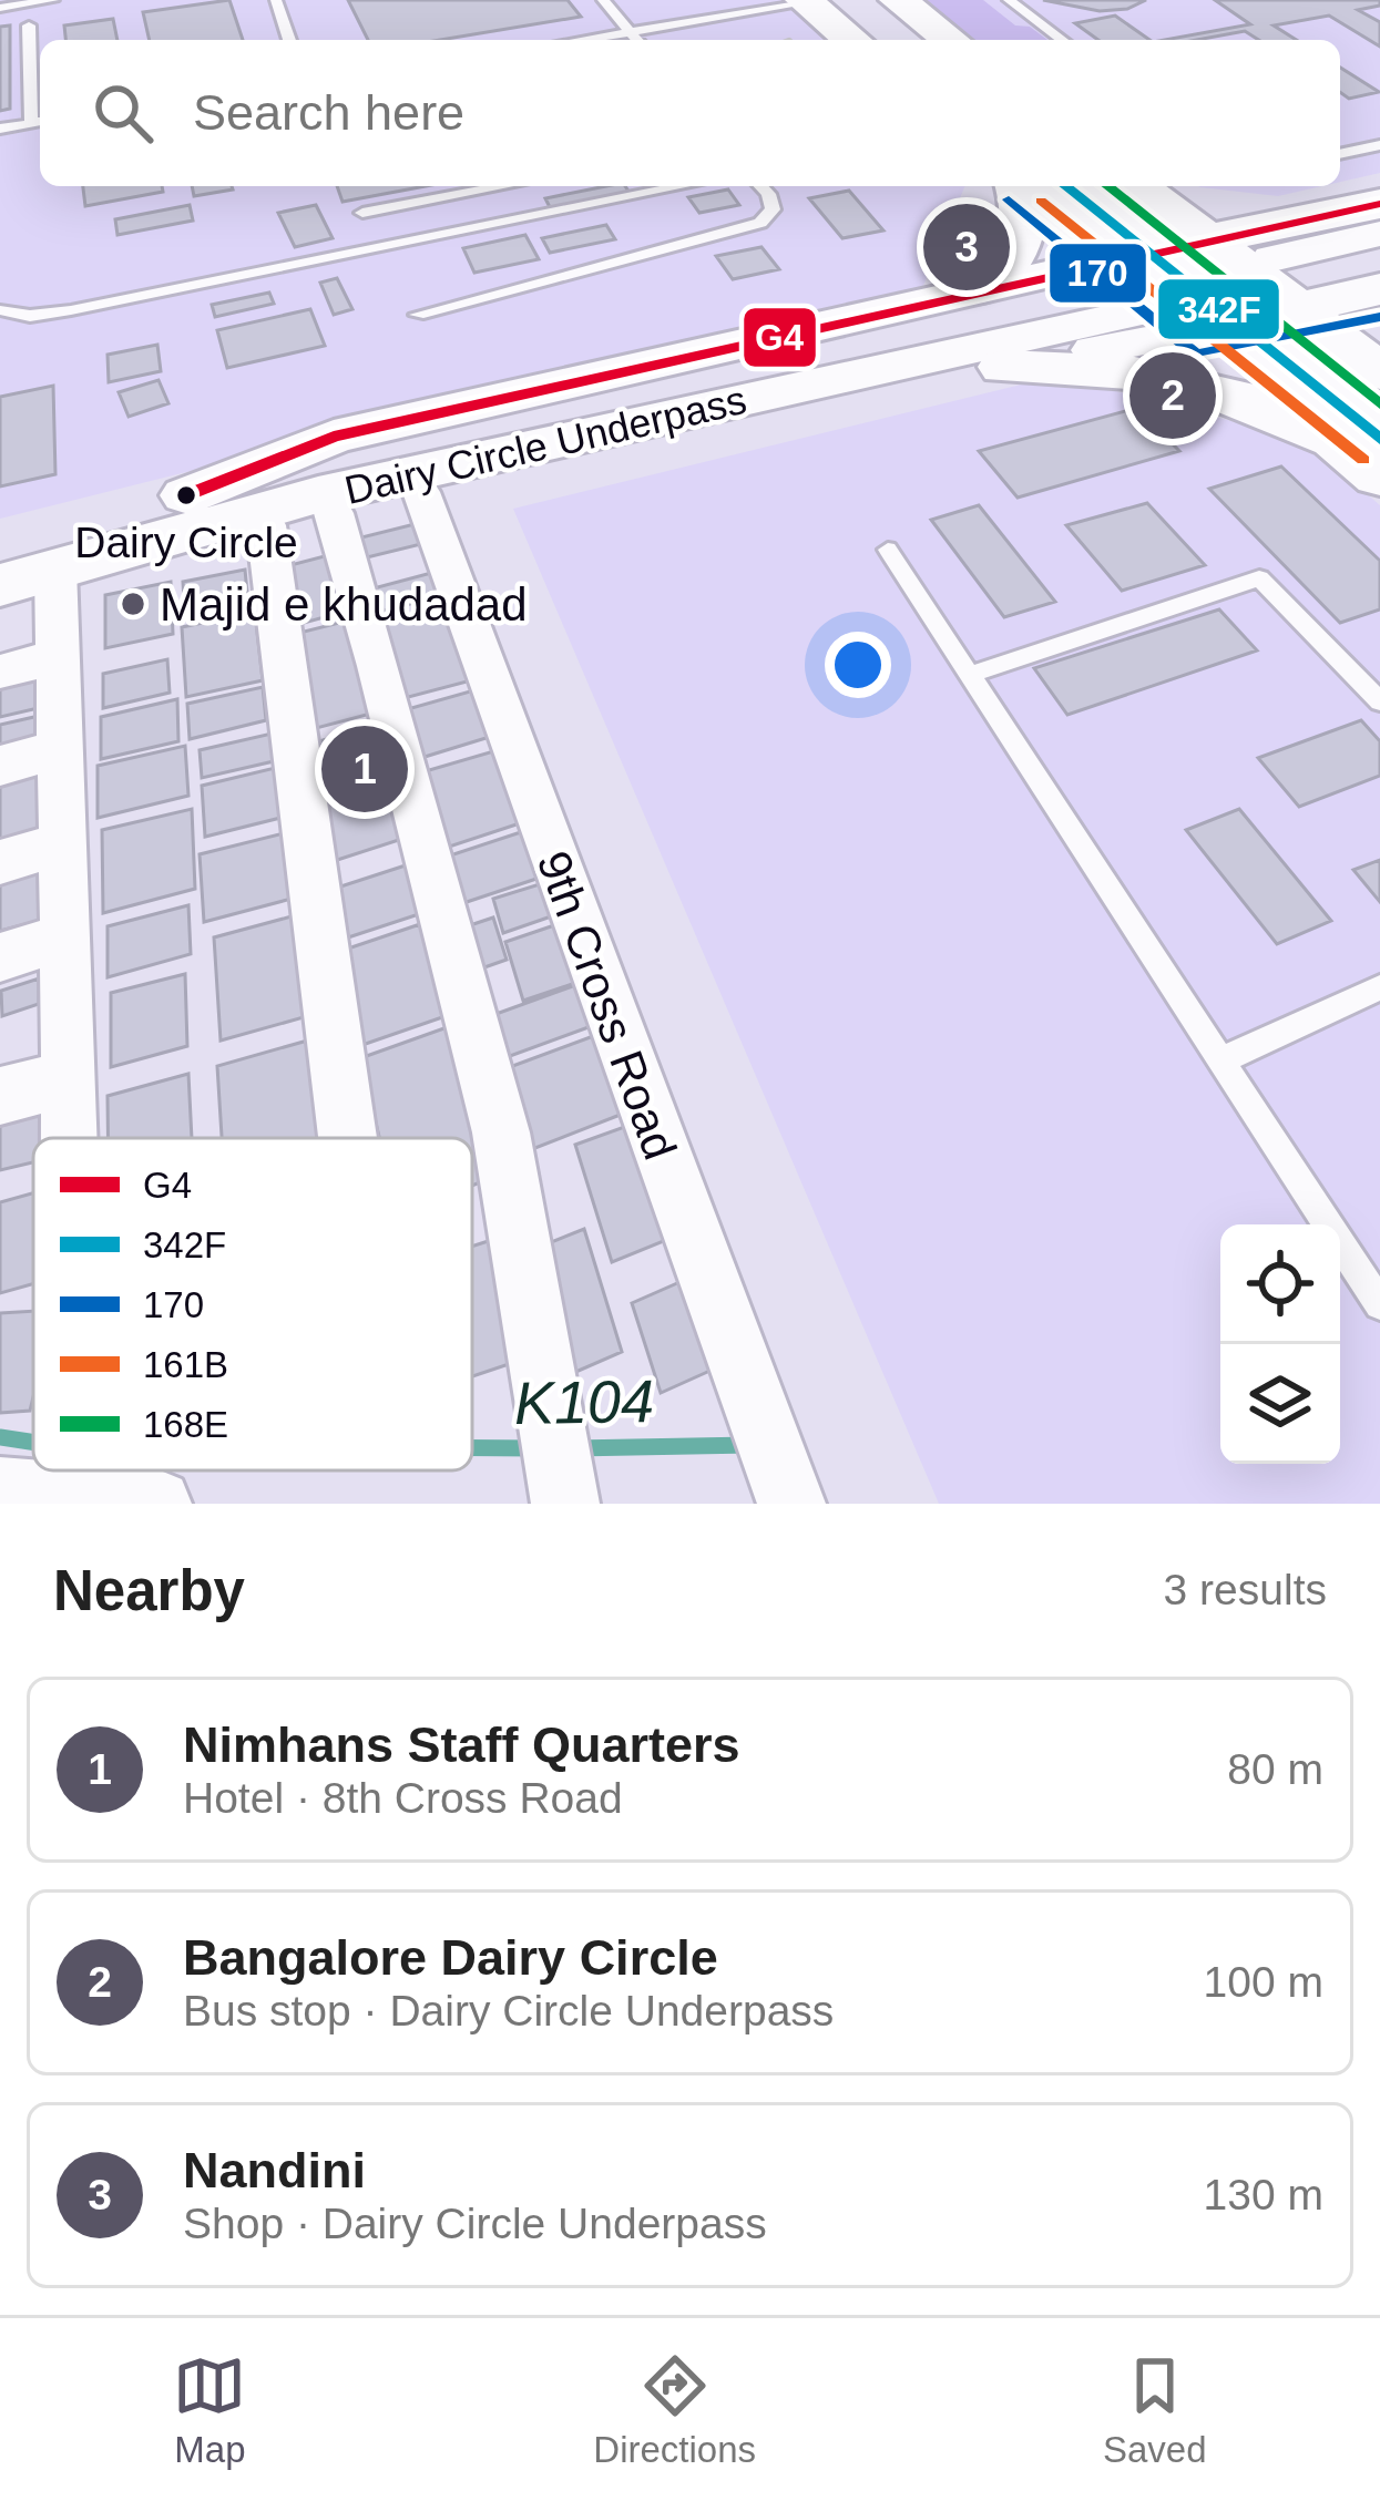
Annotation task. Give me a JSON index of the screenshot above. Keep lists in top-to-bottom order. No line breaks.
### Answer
{"streets":{"main road":["Dairy Circle Underpass"],"street":["9th Cross Road"]},"water":["K104"],"places":["Dairy Circle","Majid e khudadad"],"lines":["transit line 342F","transit line 168E","transit line 170","transit line 161B","transit line G4"],"legend":["G4","342F","170","161B","168E"],"page":{"search":"Search here","pins":["3","2","1"],"heading":["Nearby","3 results"],"list":[{"mark":"1","name":"Nimhans Staff Quarters","note":"Hotel · 8th Cross Road","value":"80 m"},{"mark":"2","name":"Bangalore Dairy Circle","note":"Bus stop · Dairy Circle Underpass","value":"100 m"},{"mark":"3","name":"Nandini","note":"Shop · Dairy Circle Underpass","value":"130 m"}],"nav":["Map","Directions","Saved"]}}
